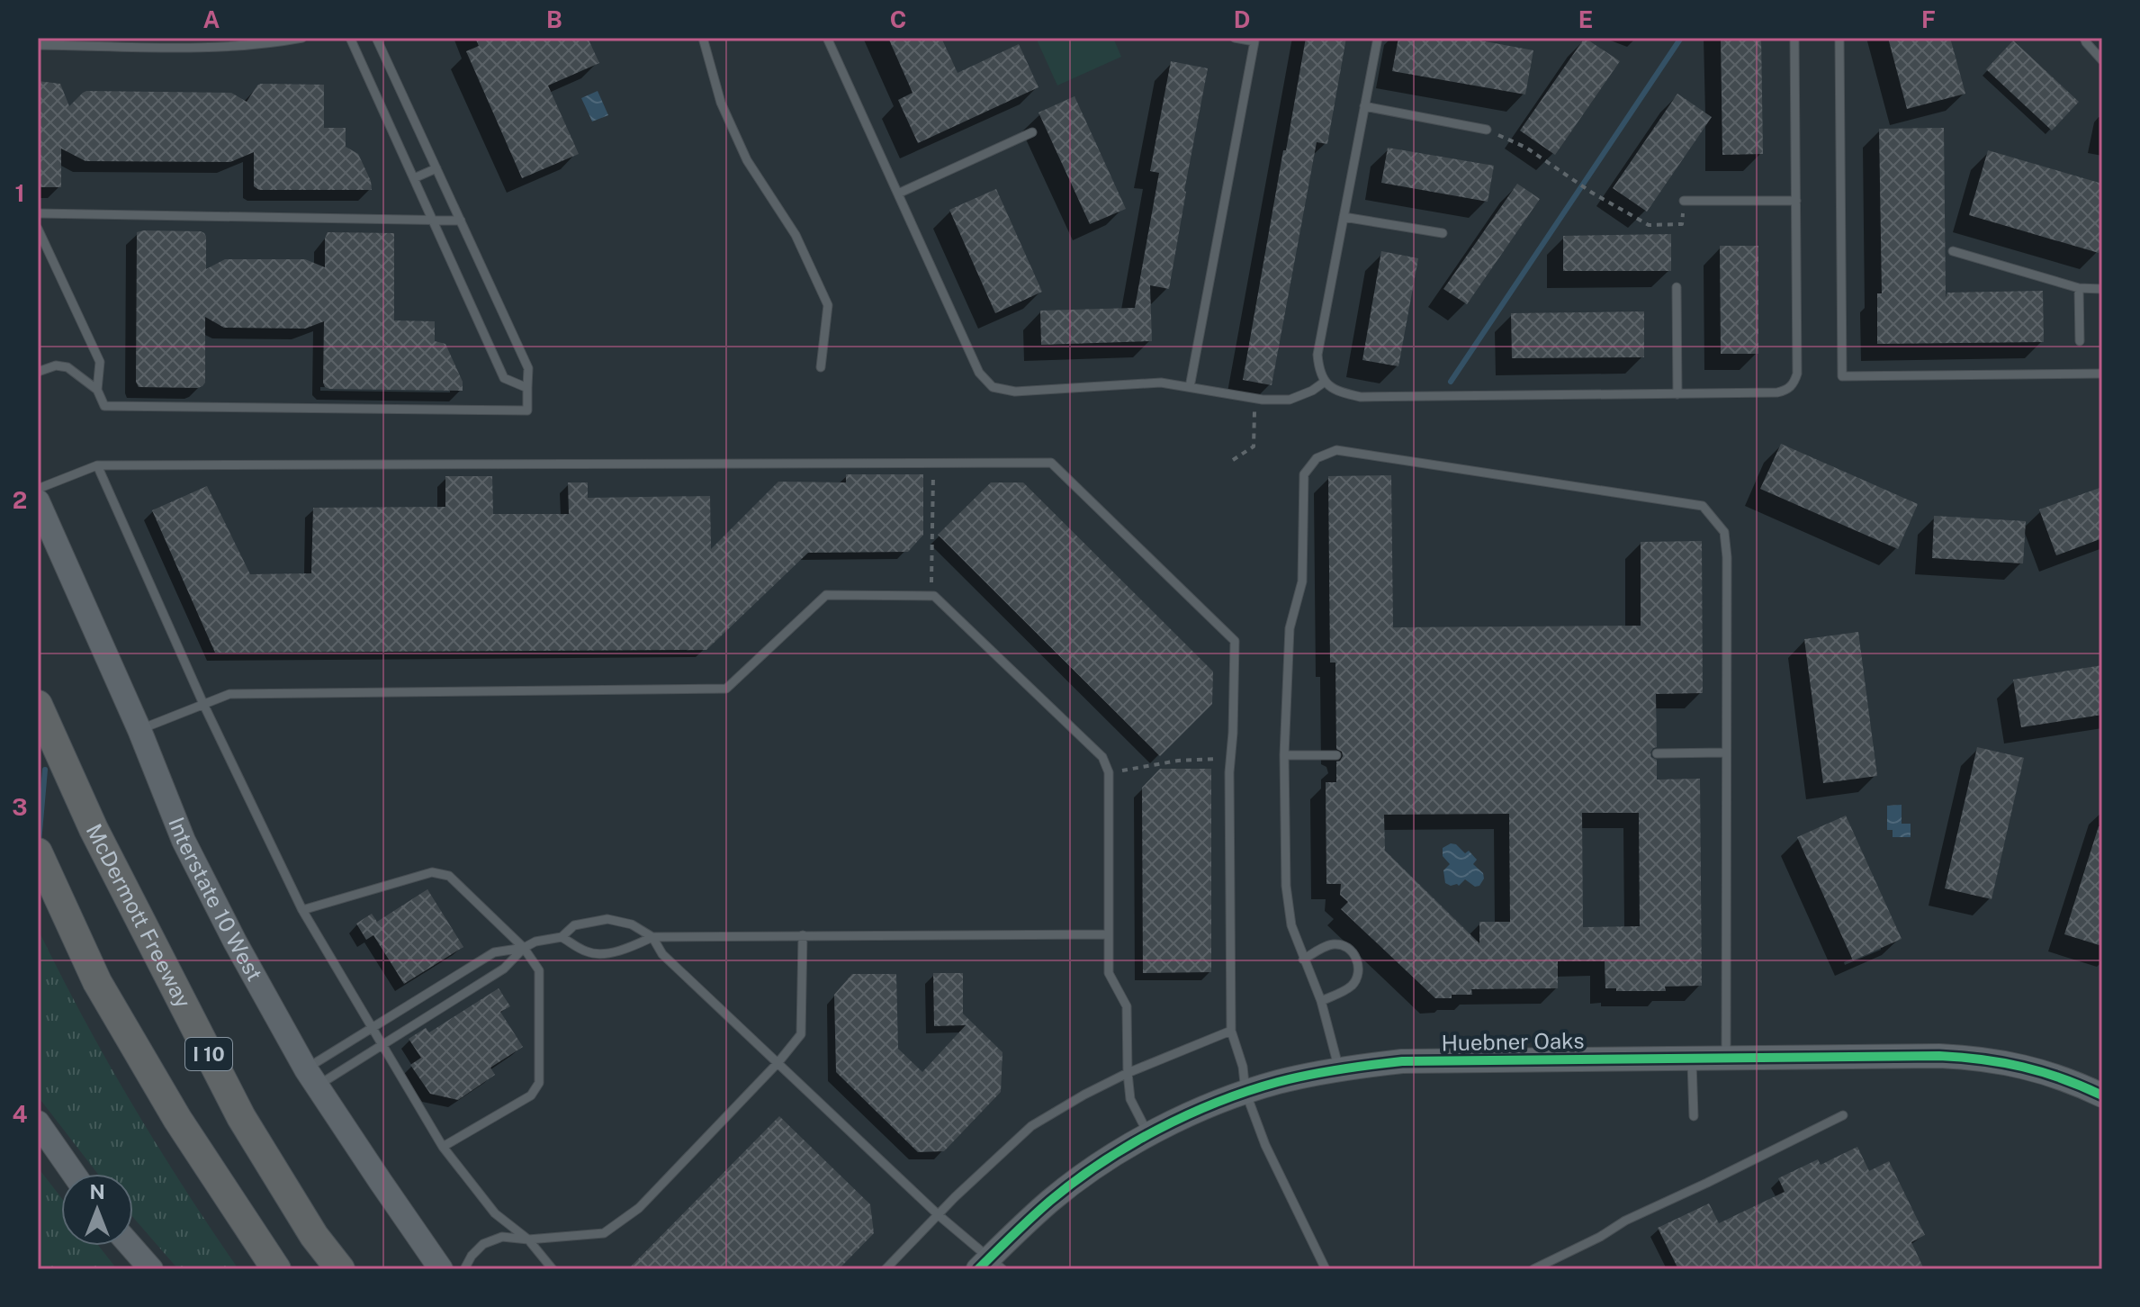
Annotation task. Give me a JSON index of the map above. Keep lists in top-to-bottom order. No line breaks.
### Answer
{"streets":{"highway":["McDermott Freeway","I 10"],"street":["Interstate 10 West","Huebner Oaks"]},"north":"top","grid":{"columns":["A","B","C","D","E","F"],"rows":["1","2","3","4"]}}
